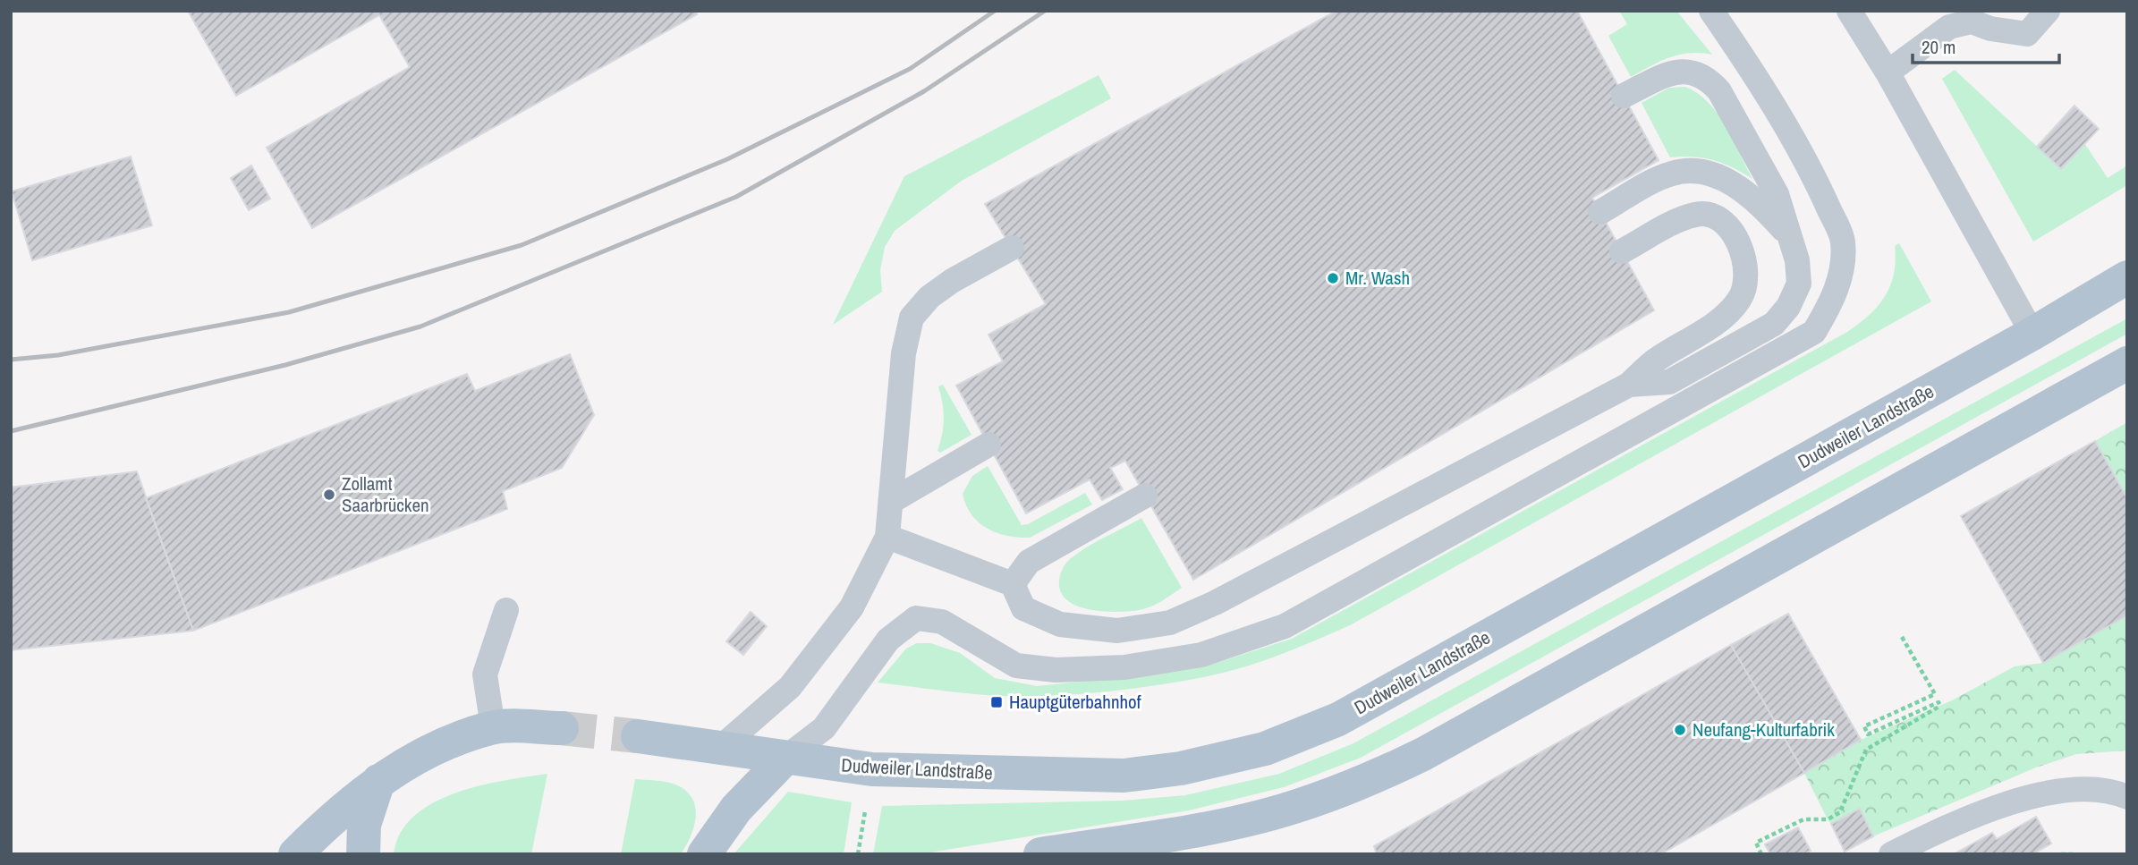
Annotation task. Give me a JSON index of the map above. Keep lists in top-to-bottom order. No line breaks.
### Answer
{"streets":{"main road":["Dudweiler Landstraße"]},"places":{"other":["Mr. Wash","Zollamt Saarbrücken","Neufang-Kulturfabrik"],"transit":["Hauptgüterbahnhof"]},"scale_bar":"20 m"}
